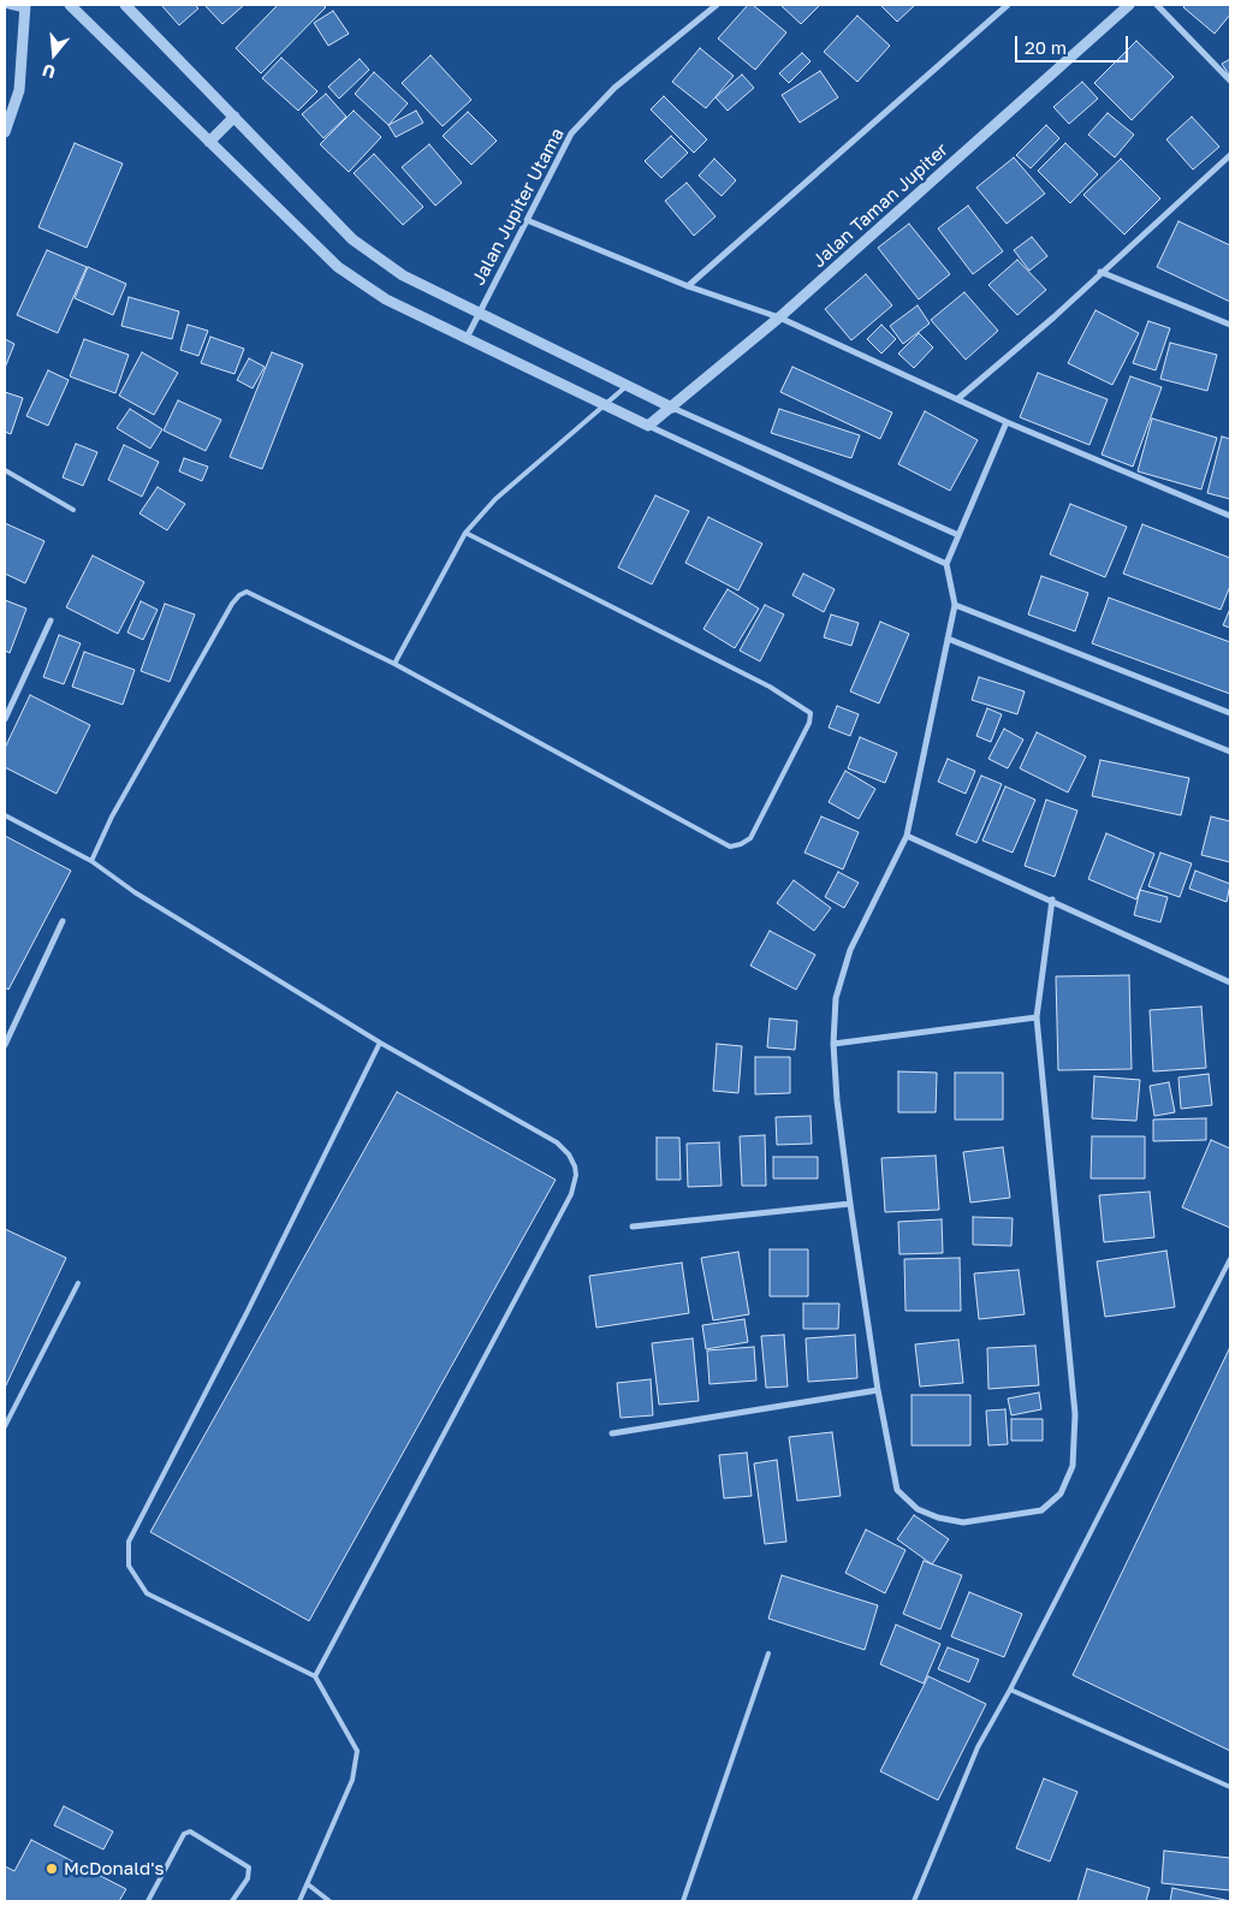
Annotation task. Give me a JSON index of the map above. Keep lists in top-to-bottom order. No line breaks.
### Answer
{"streets":{"street":["Jalan Taman Jupiter","Jalan Jupiter Utama"]},"places":["McDonald's"],"scale_bar":"20 m","north":"bottom"}
